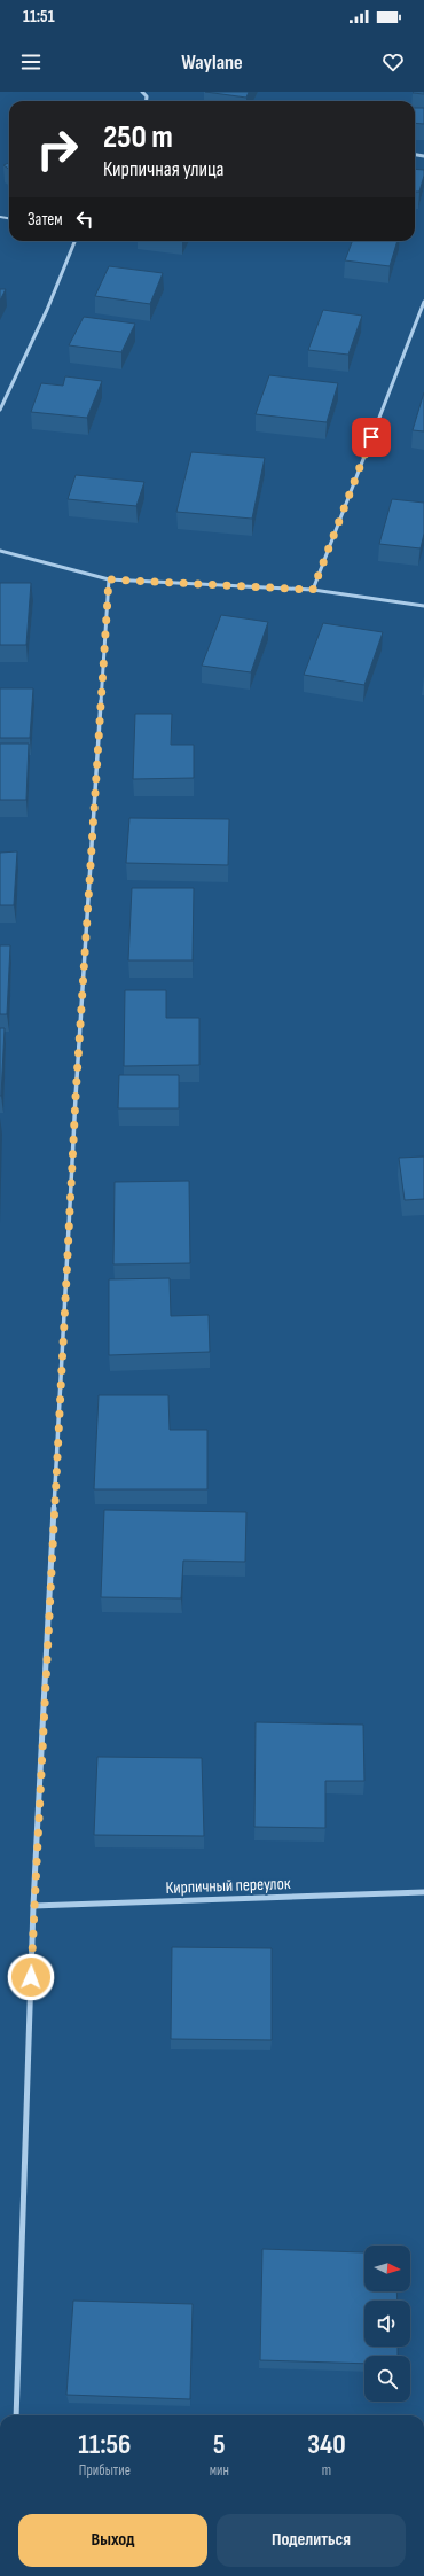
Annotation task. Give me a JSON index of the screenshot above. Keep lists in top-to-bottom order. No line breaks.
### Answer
{"streets":{"street":["Кирпичный переулок"]},"north":"right","page":{"status":"11:51","header":"Waylane","turn":["250 m","Кирпичная улица"],"then":"Затем","eta":["11:56","Прибытие","5","мин","340","m"],"buttons":["Выход","Поделиться"]}}
